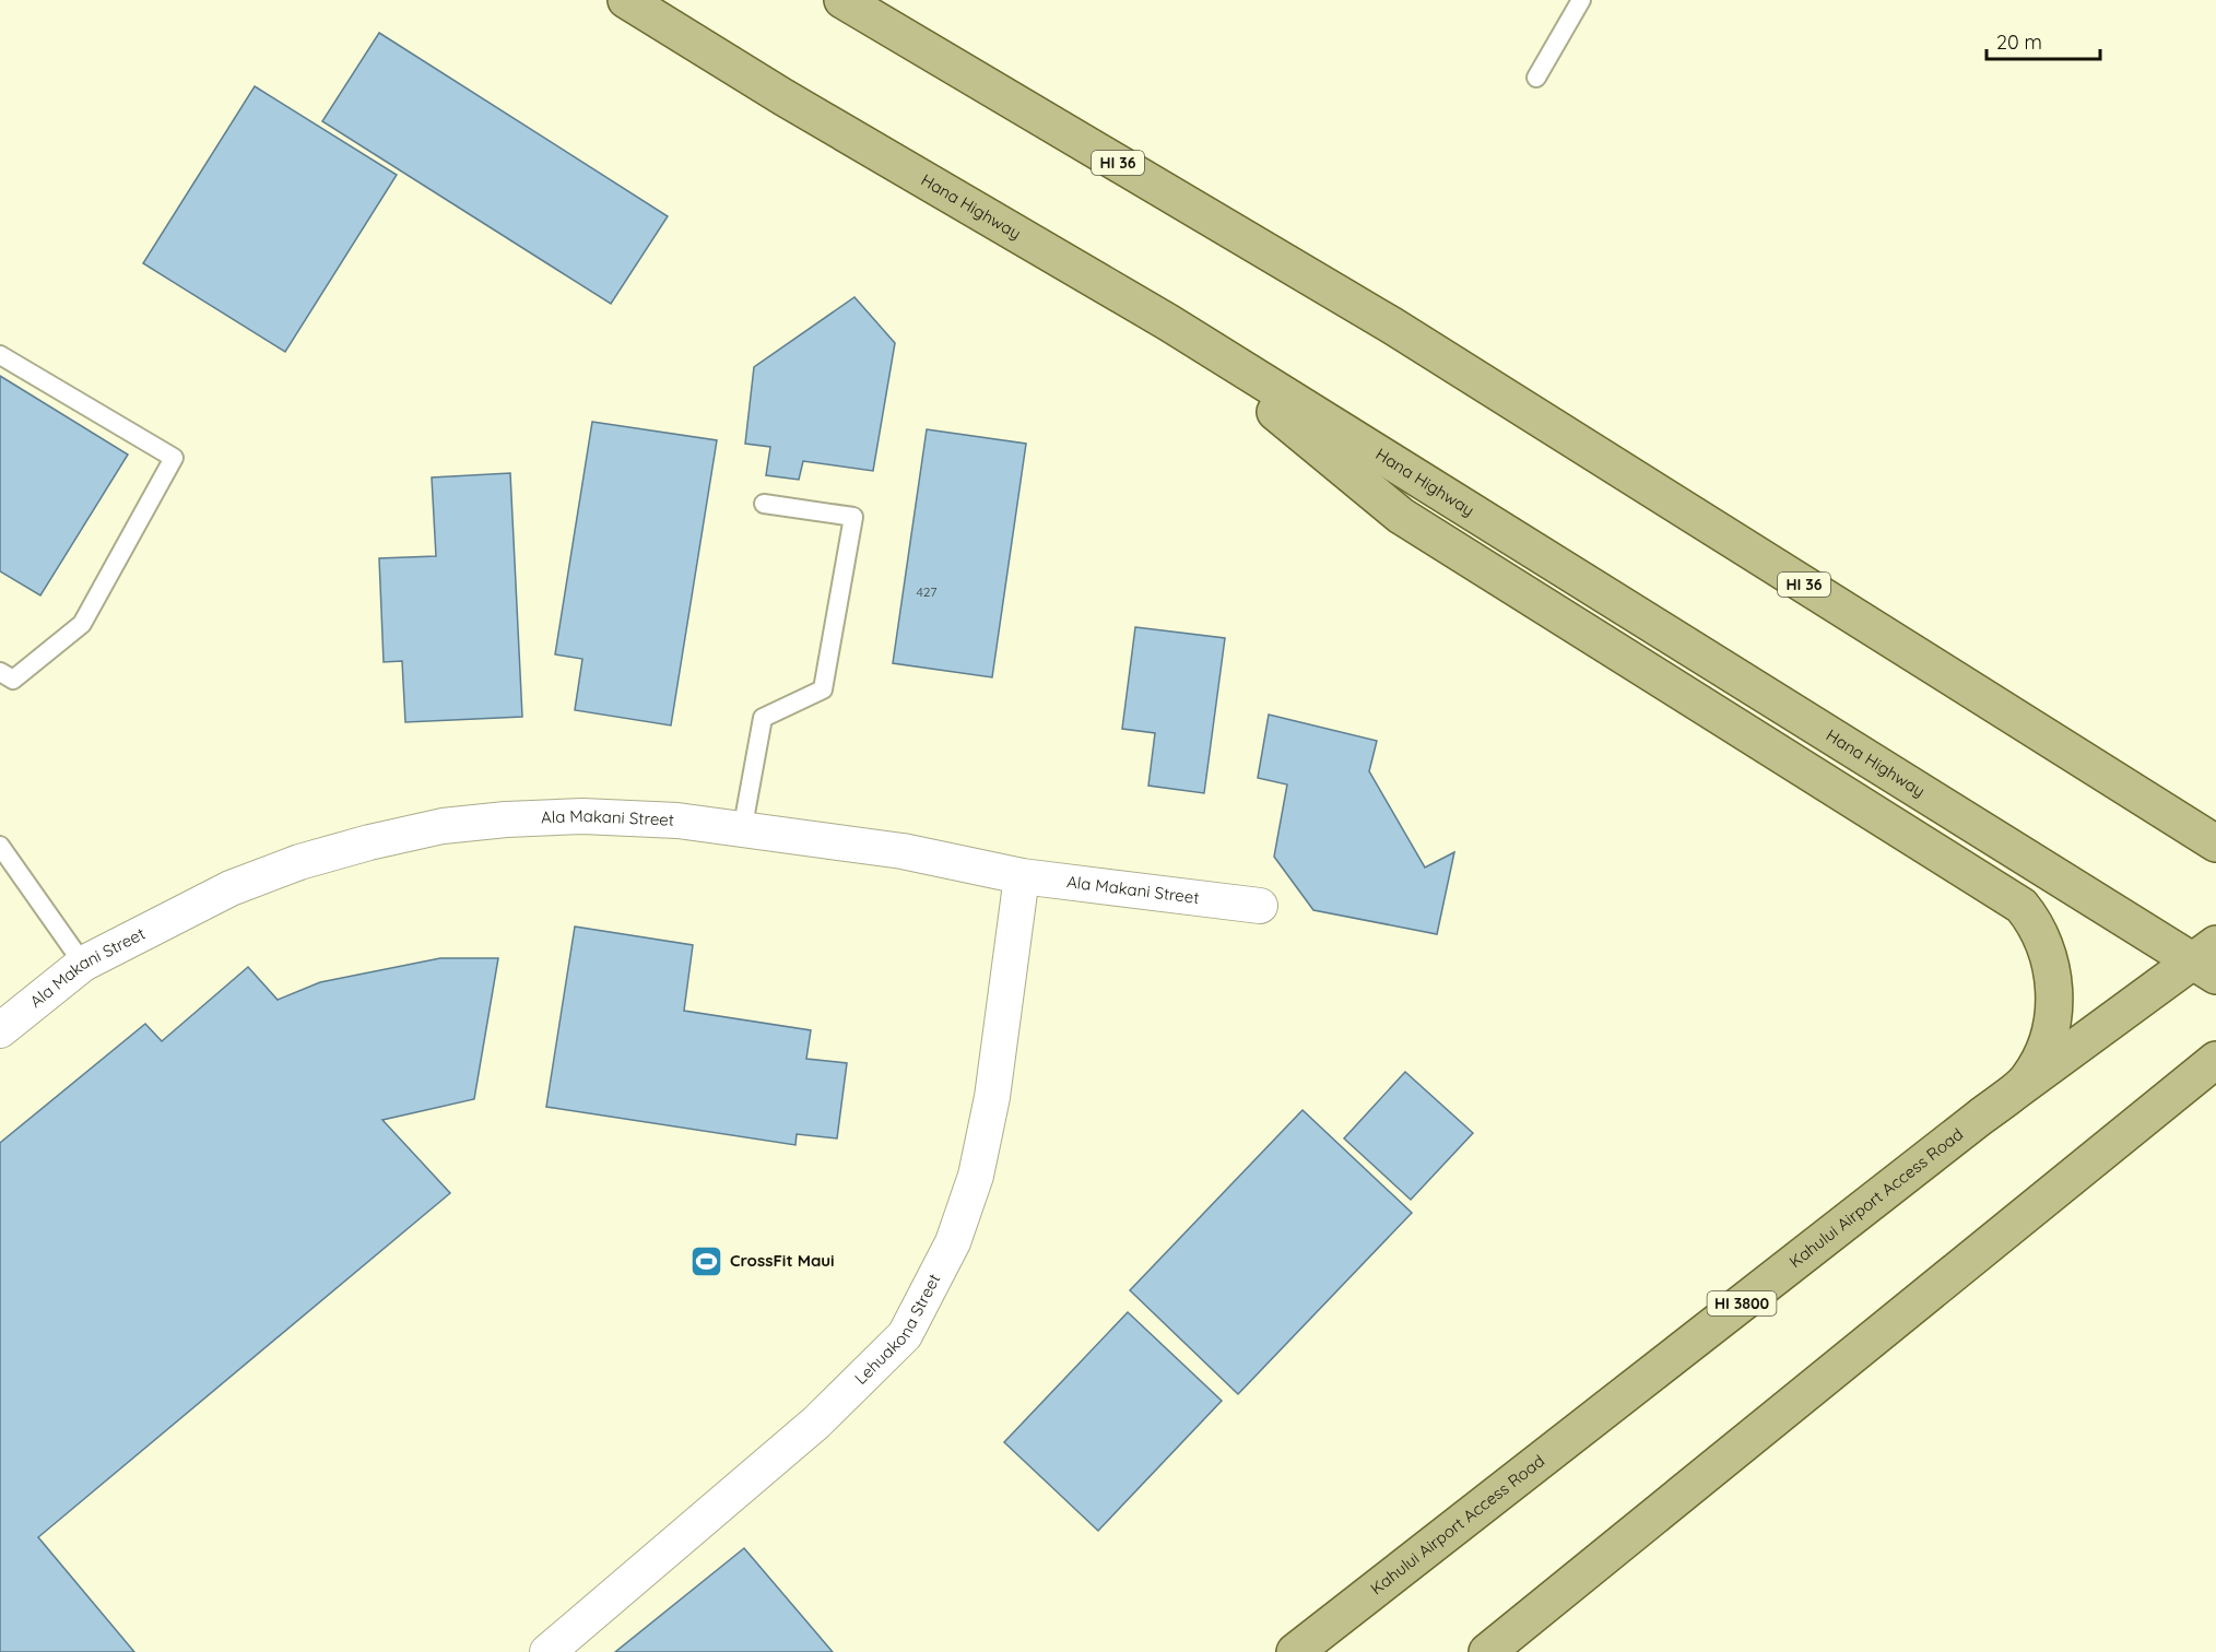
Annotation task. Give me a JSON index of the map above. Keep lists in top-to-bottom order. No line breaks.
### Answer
{"streets":{"main road":["HI 36","Hana Highway","Kahului Airport Access Road","HI 3800"],"street":["Ala Makani Street","Lehuakona Street"]},"crossings":[["Hana Highway","Kahului Airport Access Road"],["Ala Makani Street","Lehuakona Street"]],"places":{"sports":["CrossFit Maui"]},"house_numbers":["427"],"scale_bar":"20 m"}
